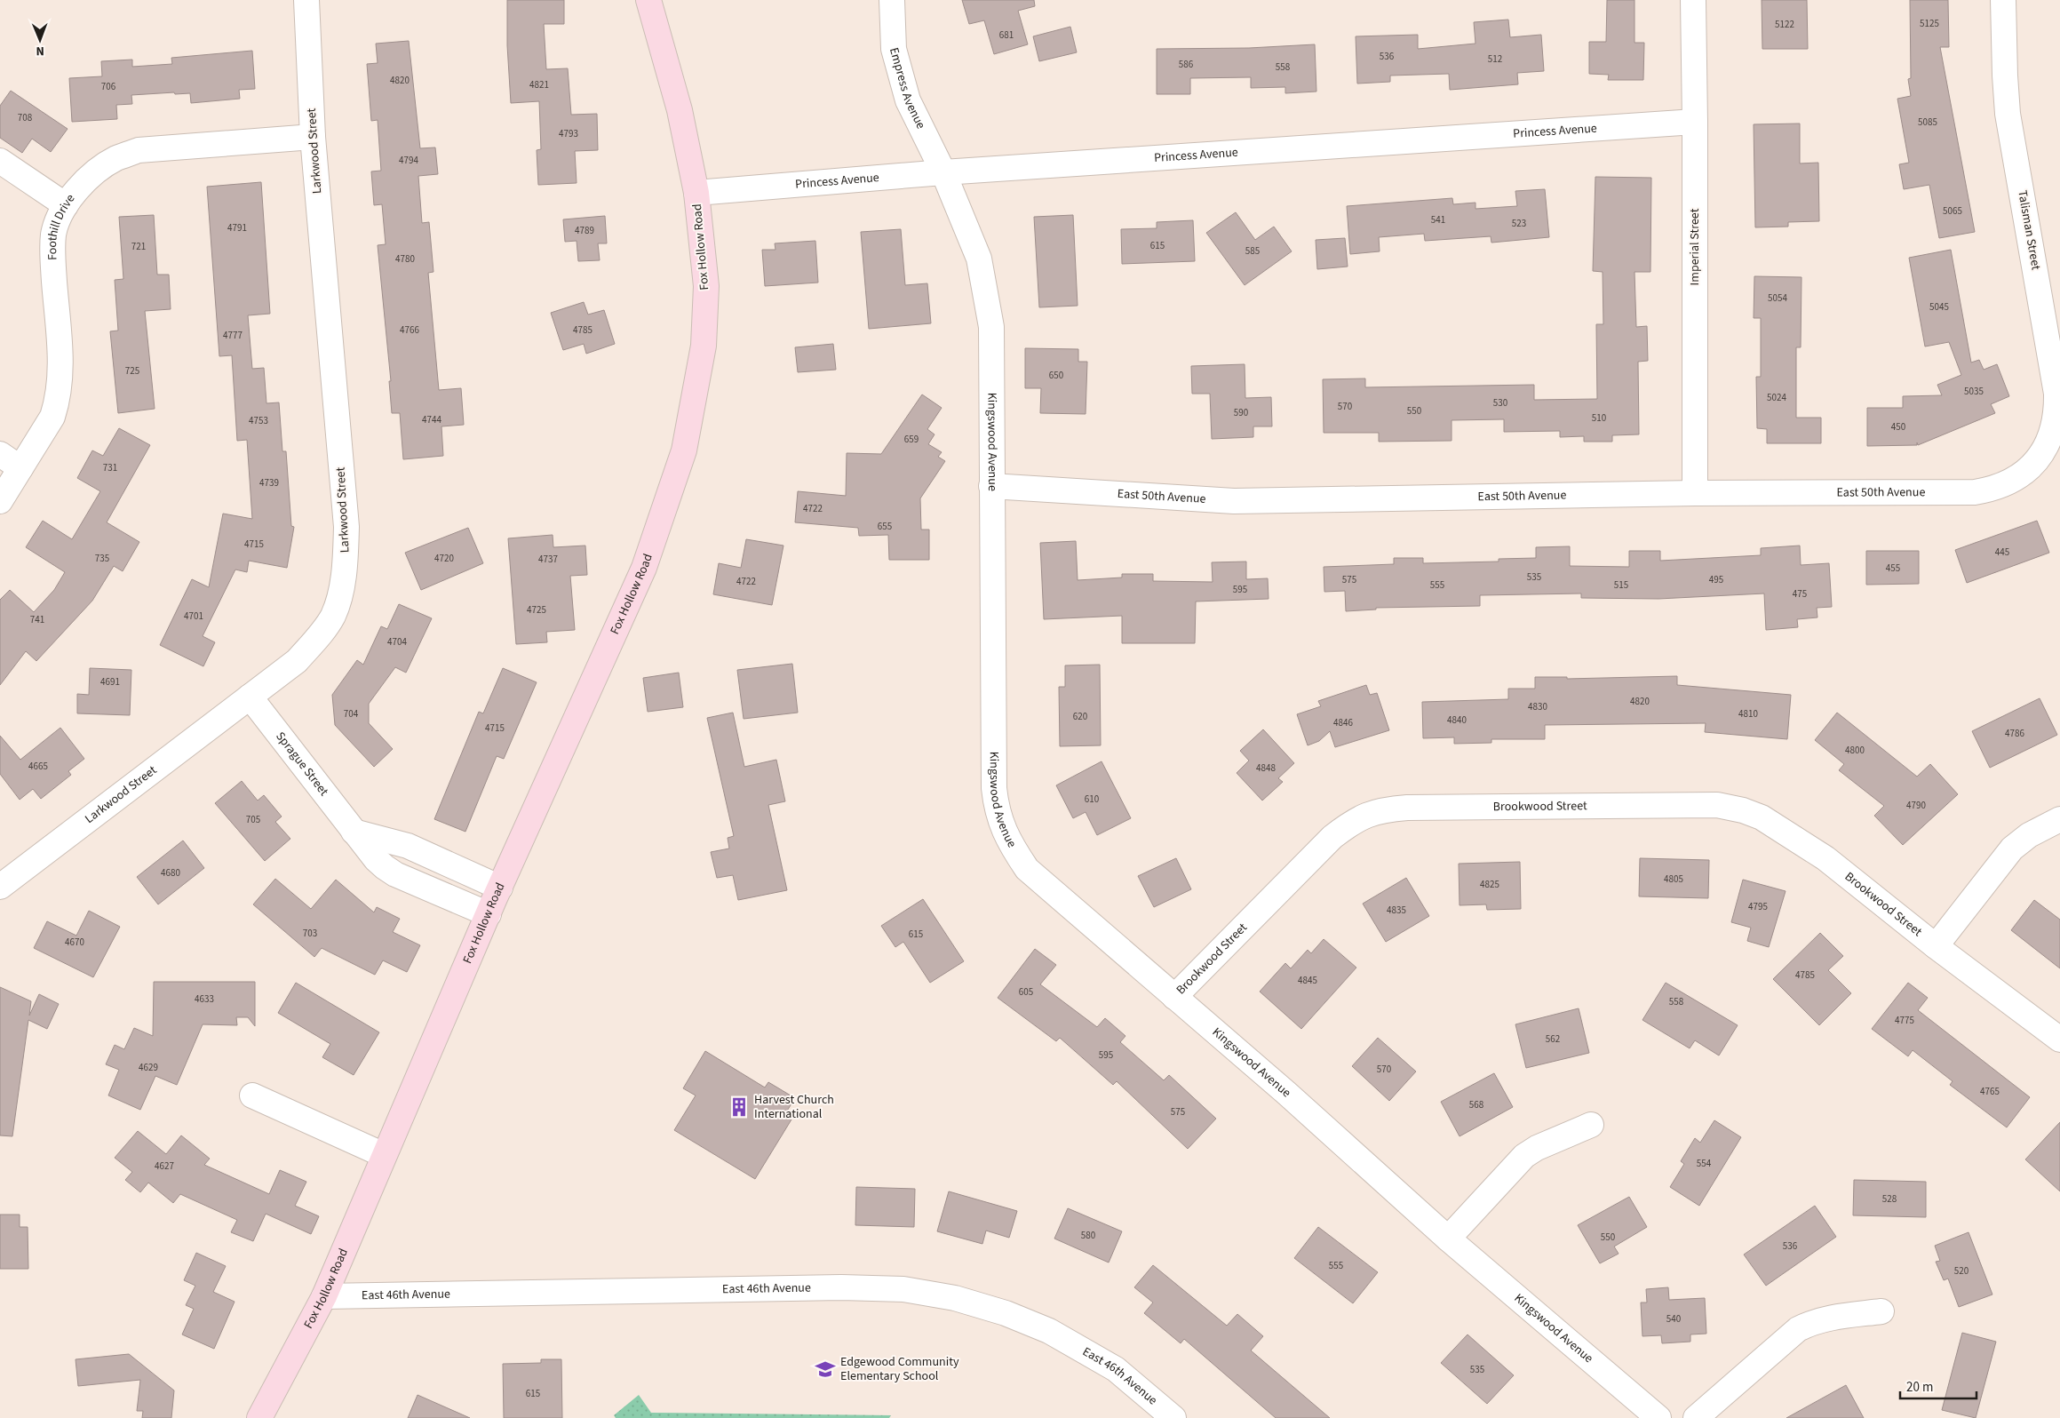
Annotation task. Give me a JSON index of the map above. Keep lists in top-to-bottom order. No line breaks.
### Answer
{"streets":{"main road":["Fox Hollow Road"],"street":["Empress Avenue","Princess Avenue","Larkwood Street","Foothill Drive","Talisman Street","Imperial Street","Kingswood Avenue","East 50th Avenue","Sprague Street","Brookwood Street","East 46th Avenue"]},"crossings":[["Empress Avenue","Princess Avenue"],["Empress Avenue","Kingswood Avenue"],["Princess Avenue","Fox Hollow Road"],["Princess Avenue","Imperial Street"],["Princess Avenue","Kingswood Avenue"],["Larkwood Street","Foothill Drive"],["Larkwood Street","Sprague Street"],["Talisman Street","East 50th Avenue"],["Fox Hollow Road","Sprague Street"],["Fox Hollow Road","East 46th Avenue"],["Imperial Street","East 50th Avenue"],["Kingswood Avenue","East 50th Avenue"],["Kingswood Avenue","Brookwood Street"]],"places":{"building":["Harvest Church International"],"school or university":["Edgewood Community Elementary School"]},"house_numbers":["5125","5122","681","536","512","586","558","4820","4821","706","708","5085","4793","4794","5065","541","523","4791","4789","615","721","585","4780","5054","5045","4766","4785","4777","725","650","5035","5024","530","570","550","590","510","4744","4753","450","659","731","4739","4722","655","4715","445","735","4720","4737","455","535","575","495","4722","555","515","595","475","4725","4701","741","4704","4691","4820","4830","704","4810","620","4840","4846","4715","4786","4800","4665","4848","610","4790","705","4680","4805","4825","4795","4835","703","615","4670","4785","4845","605","4633","558","4775","562","595","4629","570","4765","568","575","554","4627","528","580","550","536","555","520","540","535","615"],"scale_bar":"20 m","north":"bottom"}
